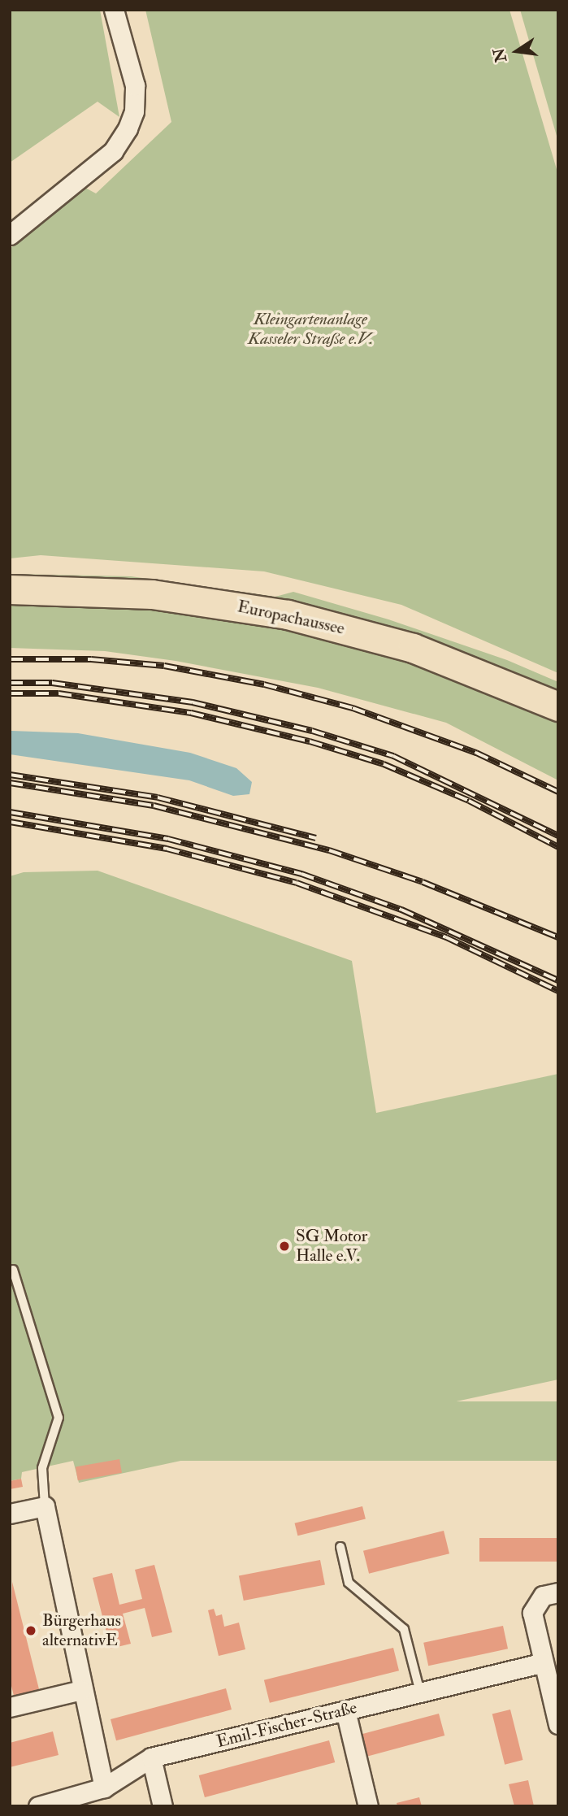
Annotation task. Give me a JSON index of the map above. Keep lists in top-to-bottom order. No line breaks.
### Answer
{"streets":{"main road":["Europachaussee"],"street":["Emil-Fischer-Straße"]},"parks":["Kleingartenanlage Kasseler Straße e.V."],"places":["SG Motor Halle e.V.","Bürgerhaus alternativE"],"north":"left"}
